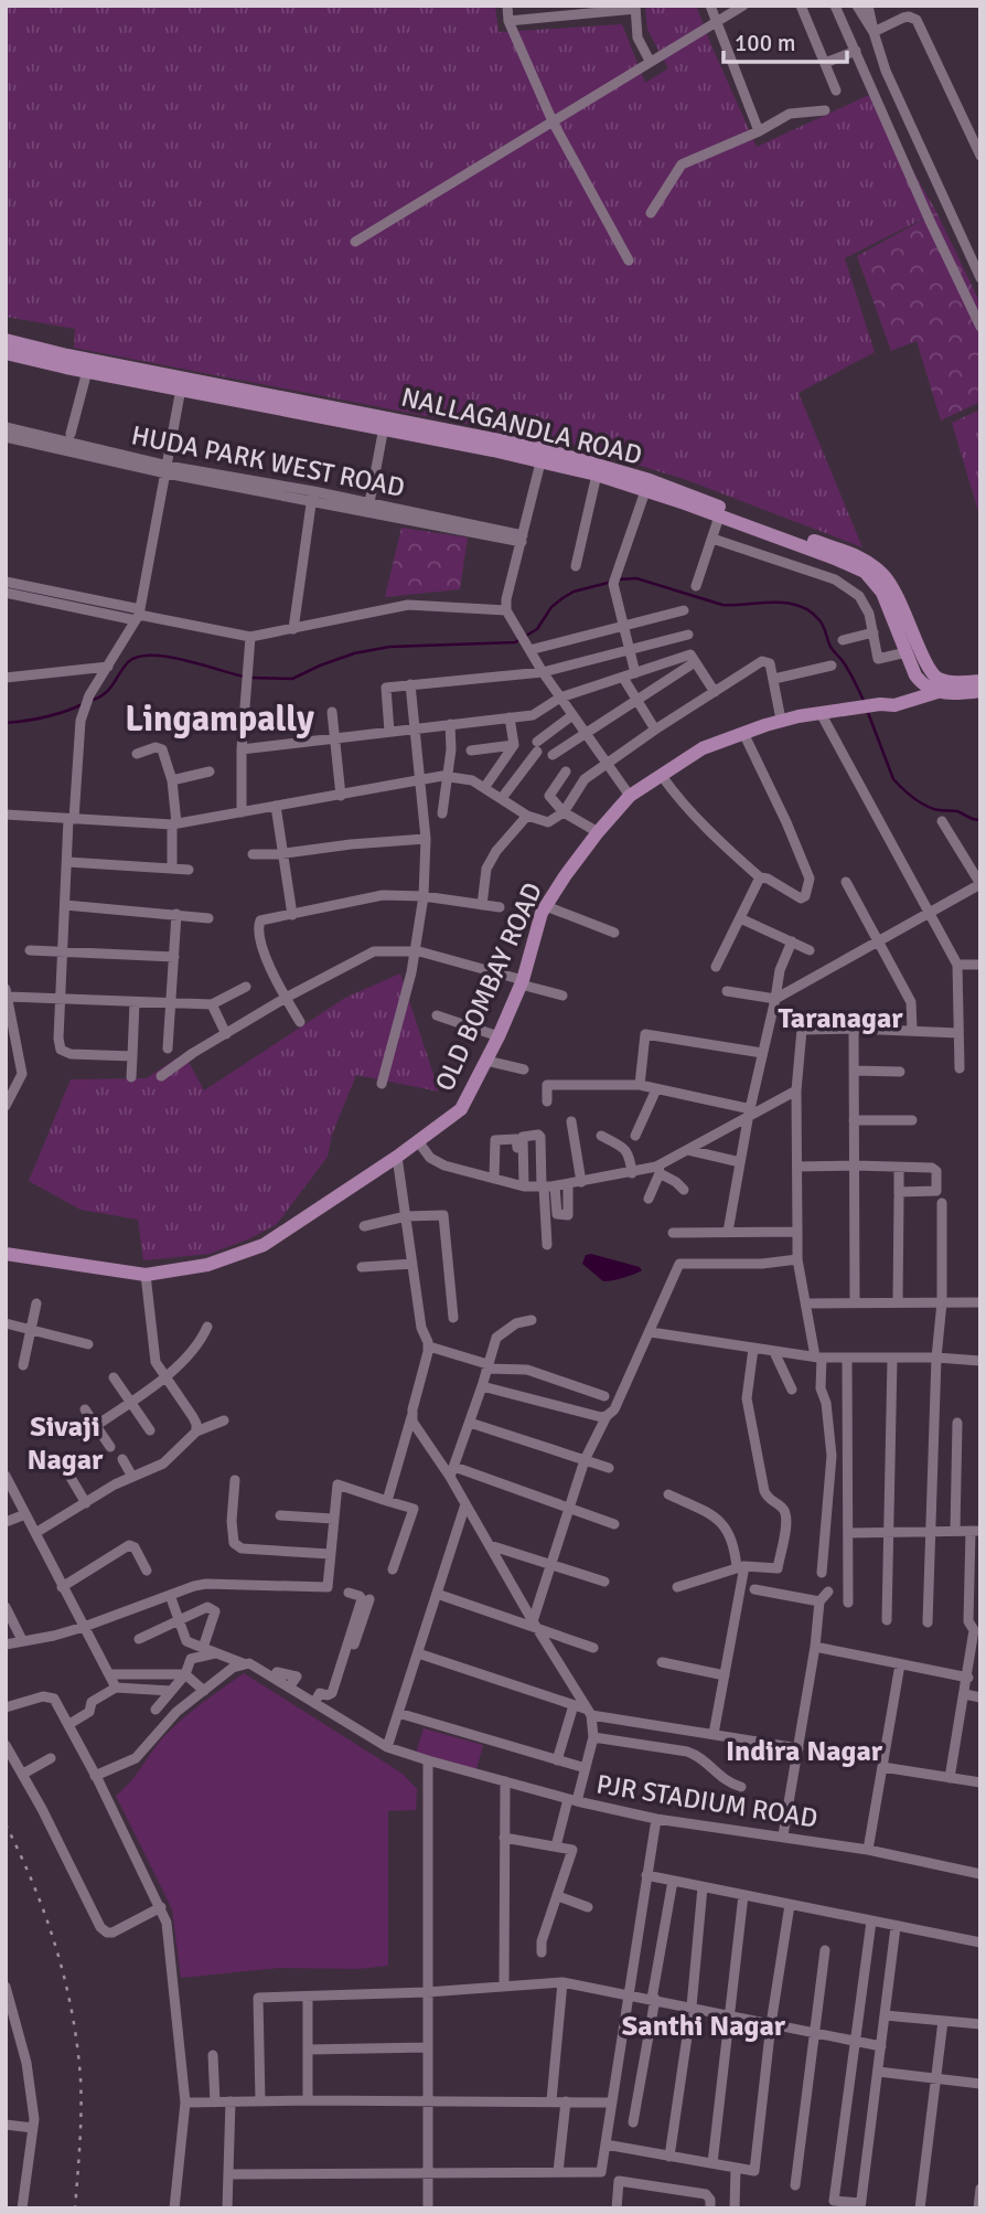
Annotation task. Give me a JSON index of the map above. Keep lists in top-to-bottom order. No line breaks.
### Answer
{"streets":{"main road":["NALLAGANDLA ROAD","OLD BOMBAY ROAD"],"street":["HUDA PARK WEST ROAD","PJR STADIUM ROAD"]},"crossings":[["NALLAGANDLA ROAD","OLD BOMBAY ROAD"]],"districts":["Lingampally","Taranagar","Sivaji Nagar","Indira Nagar","Santhi Nagar"],"scale_bar":"100 m"}
